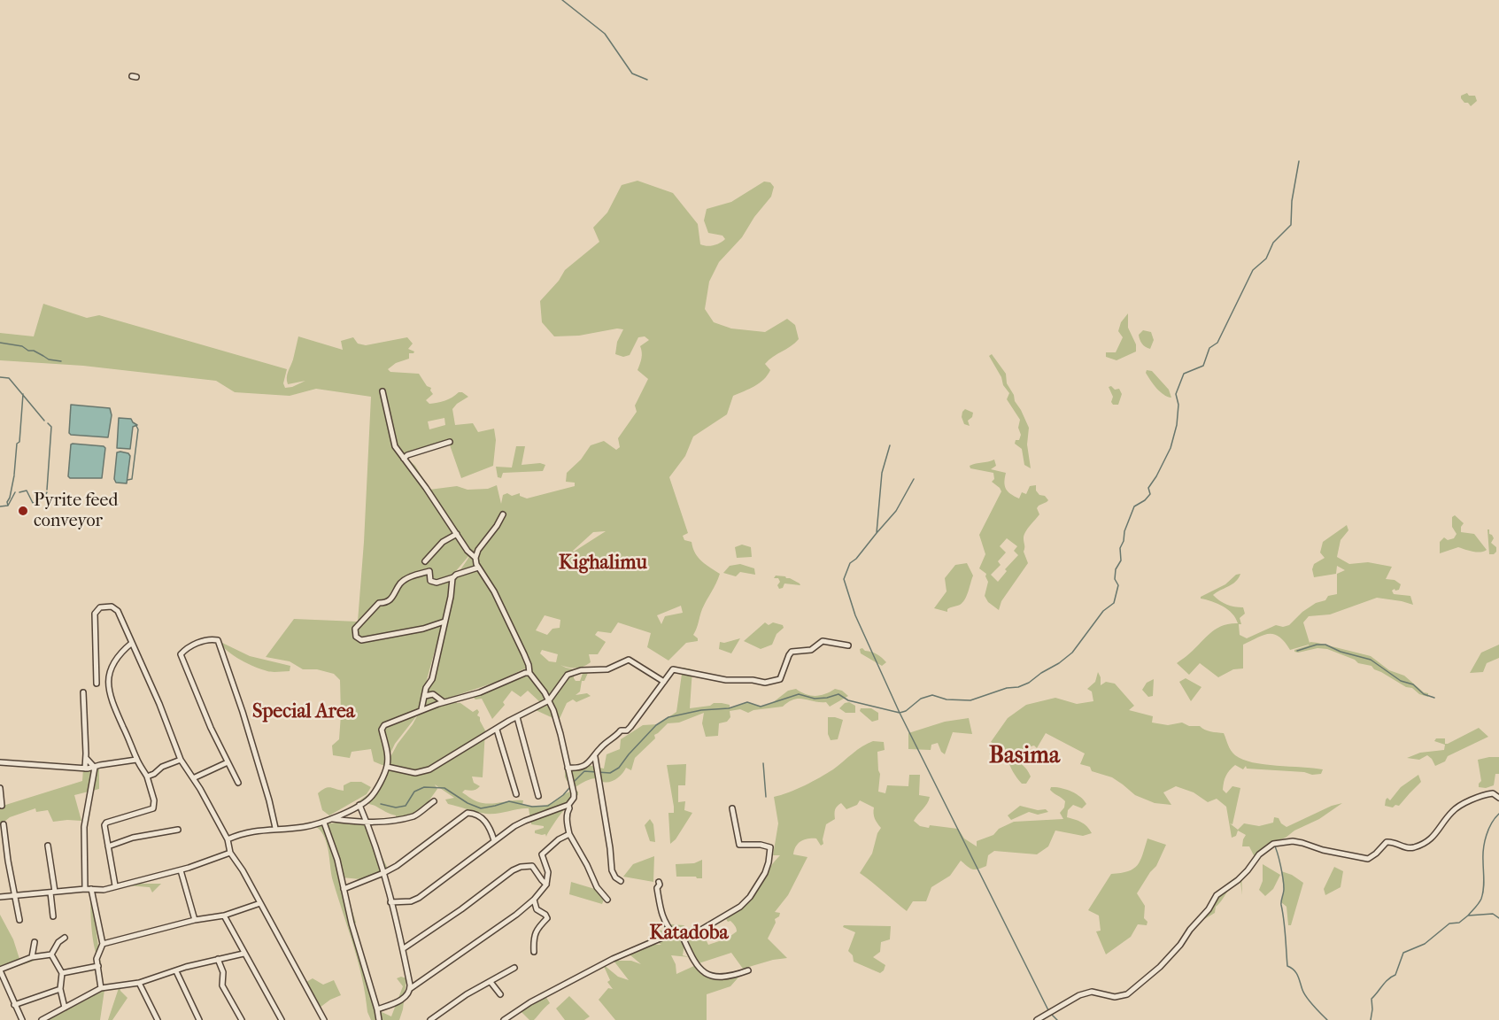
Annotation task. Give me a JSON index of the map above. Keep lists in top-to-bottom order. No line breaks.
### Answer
{"districts":["Kighalimu","Special Area","Basima","Katadoba"],"places":["Pyrite feed conveyor"]}
